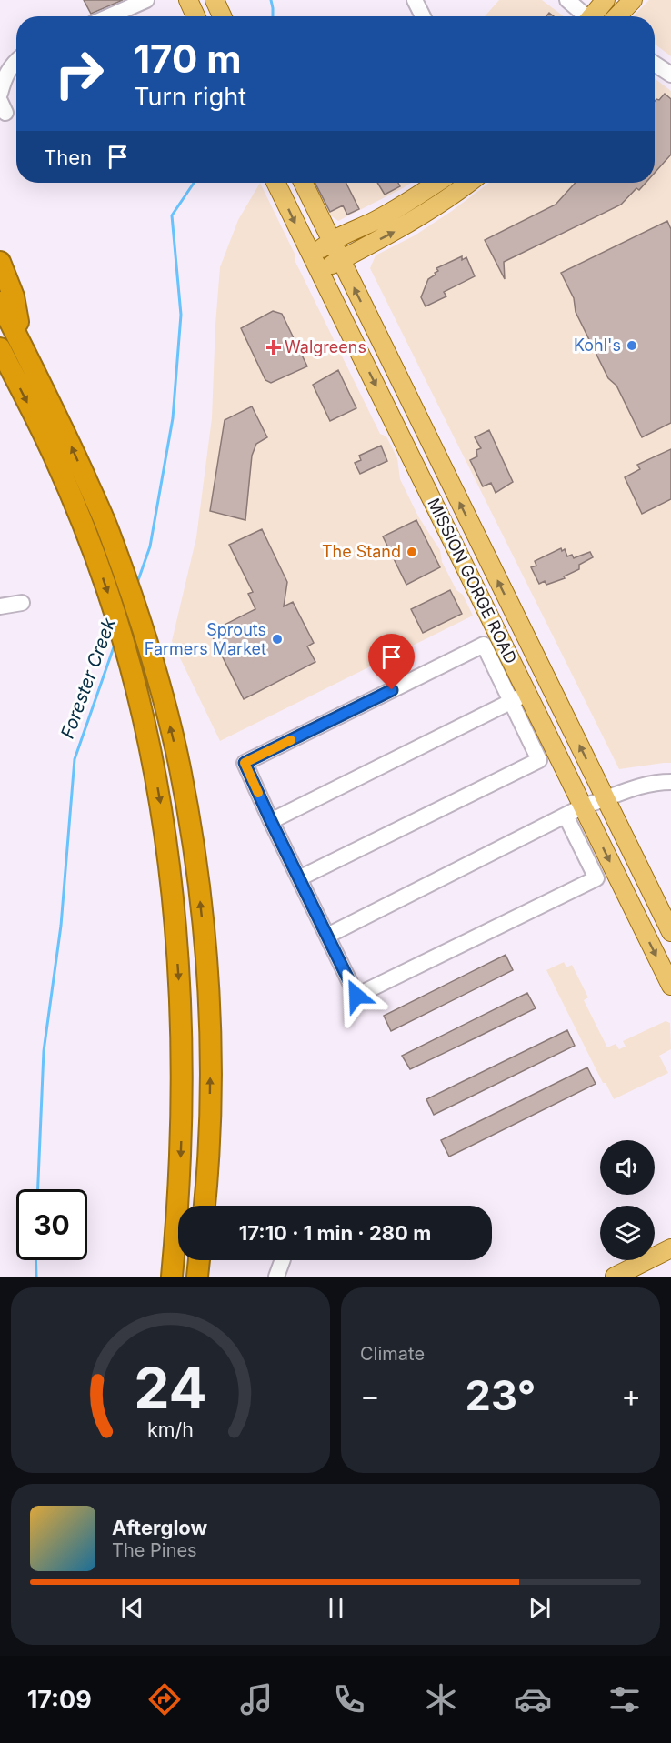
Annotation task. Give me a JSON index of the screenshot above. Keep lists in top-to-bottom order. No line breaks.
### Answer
{"streets":{"main road":["MISSION GORGE ROAD"]},"water":["Forester Creek"],"places":{"other":["Kohl's","The Stand","Sprouts Farmers Market"],"health":["Walgreens"]},"page":{"turn":["170 m","Turn right"],"then":"Then","limit":"30","trip":"17:10 · 1 min · 280 m","tile":"Climate","heat":["−","23°","+"],"song":["Afterglow","The Pines"],"tabs":"17:09","gauge":["24","km/h"]}}
